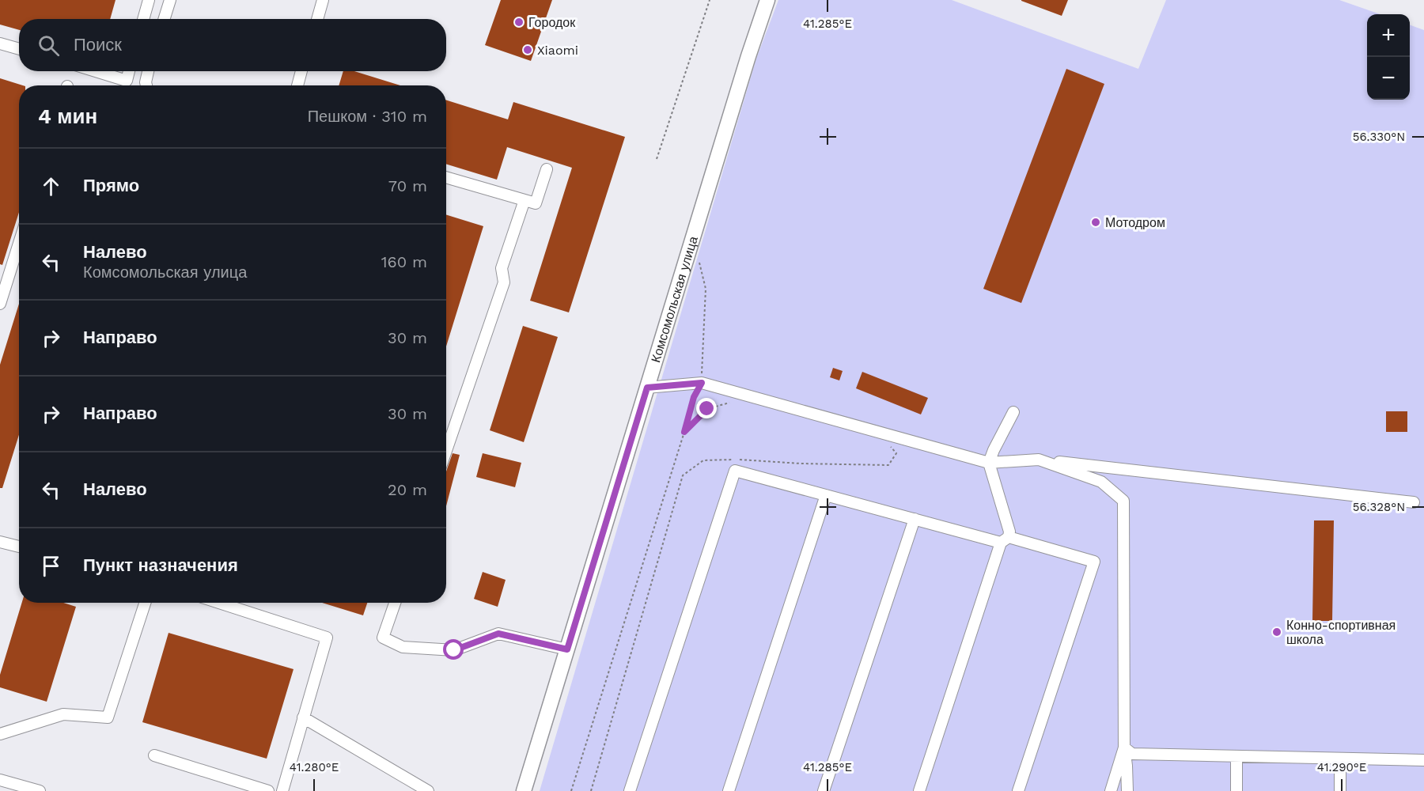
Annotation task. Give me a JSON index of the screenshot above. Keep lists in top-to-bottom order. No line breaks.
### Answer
{"streets":{"main road":["Комсомольская улица"]},"places":["Городок","Xiaomi","Мотодром","Конно-спортивная школа"],"page":{"map_buttons":["+","−"],"search":"Поиск","heading":["4 мин","Пешком · 310 m"],"list":[["Прямо","70 m"],["Налево","Комсомольская улица","160 m"],["Направо","30 m"],["Направо","30 m"],["Налево","20 m"],"Пункт назначения"]},"coordinates":["41.285°E","56.330°N","56.328°N","41.280°E","41.290°E"]}
